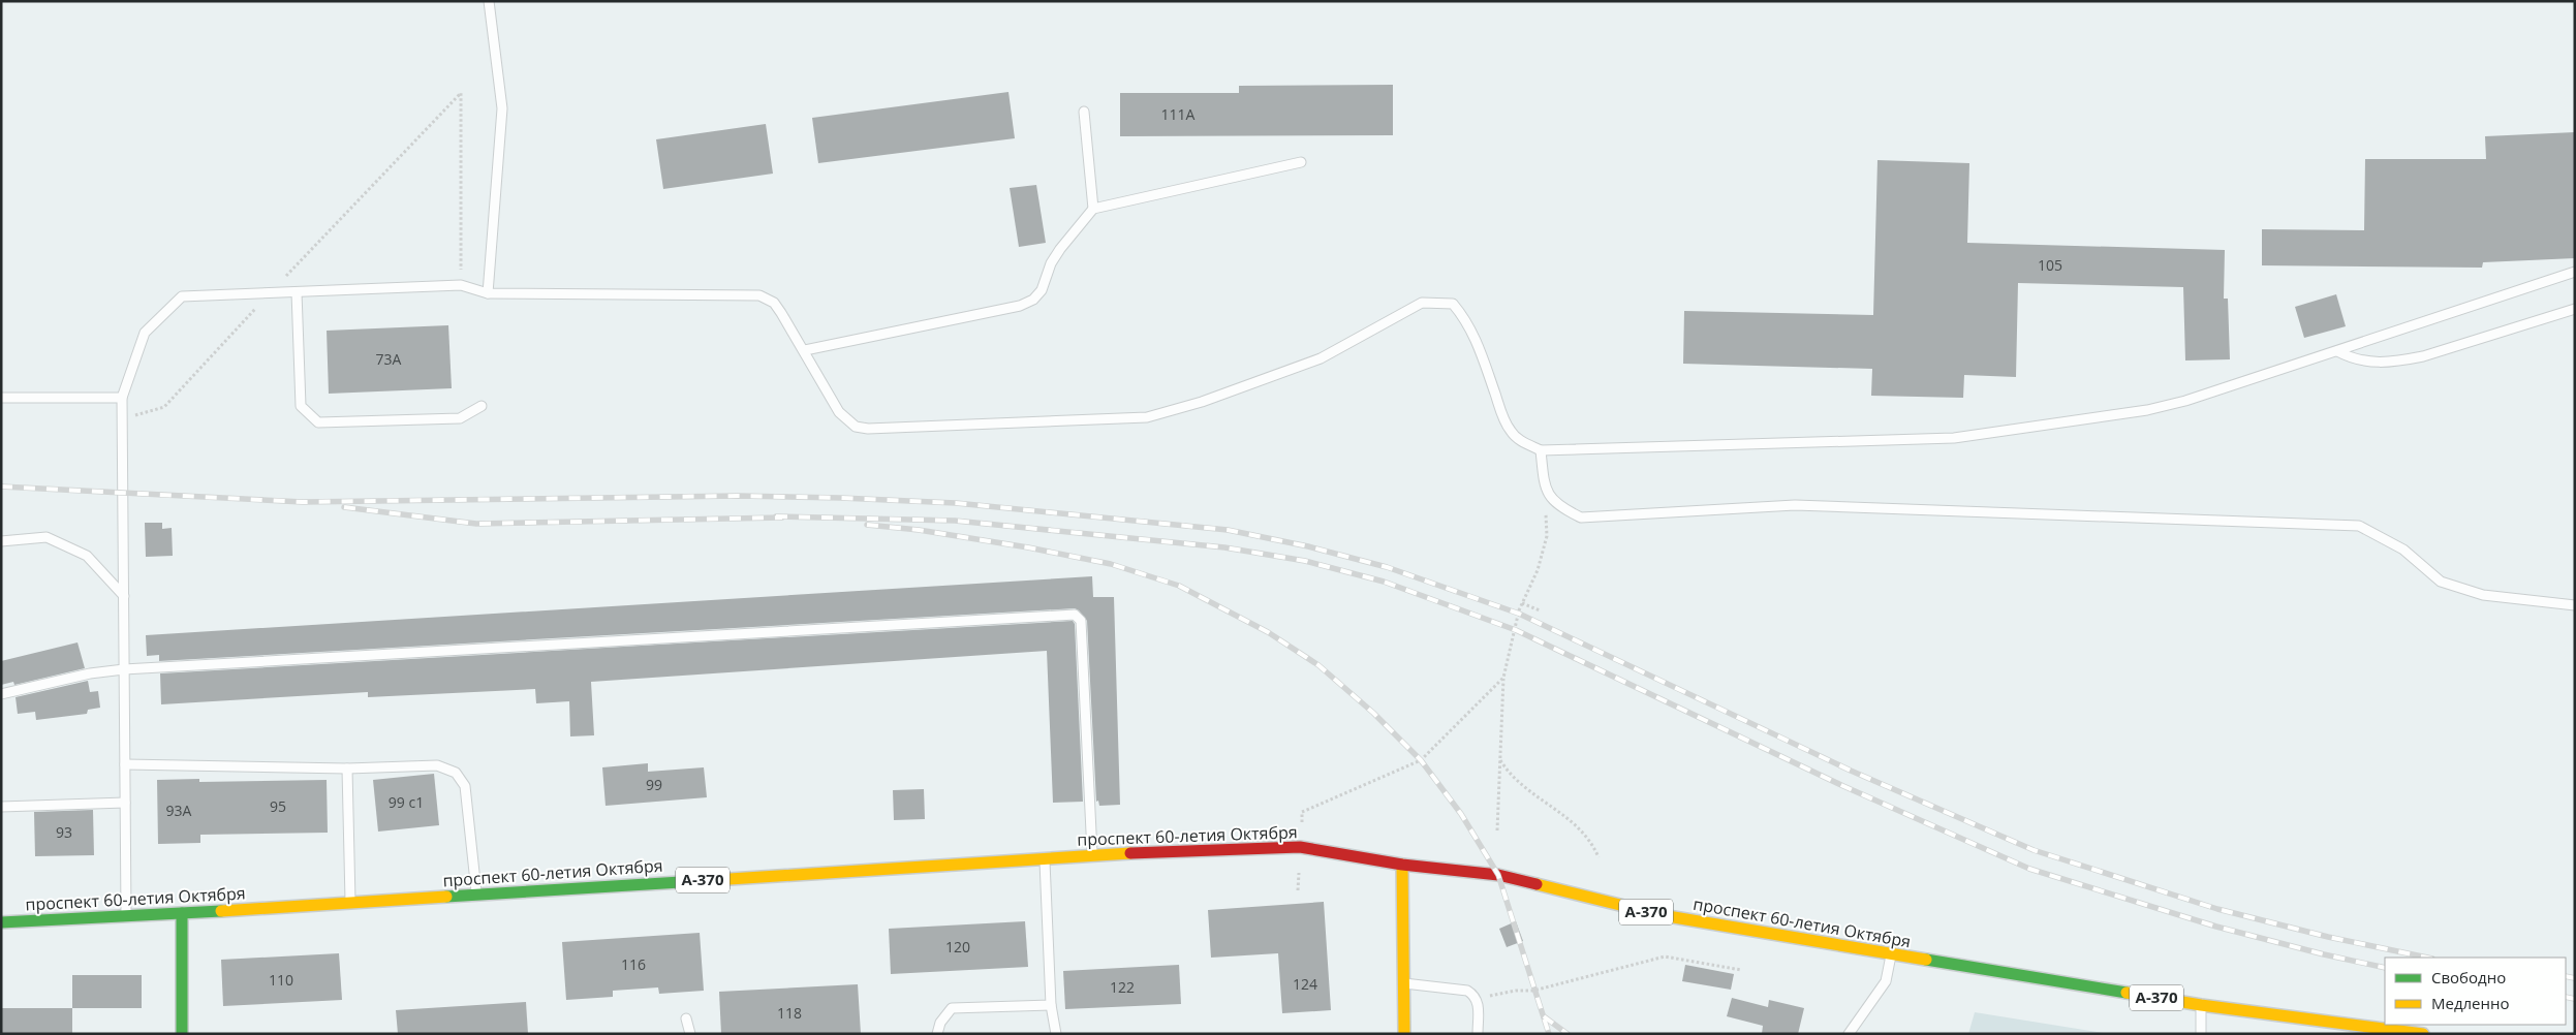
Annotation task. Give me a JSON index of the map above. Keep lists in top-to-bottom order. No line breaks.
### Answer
{"streets":{"main road":["проспект 60-летия Октября","А-370"]},"house_numbers":["111А","105","73А","99","99 с1","95","93А","93","120","116","110","124","122","118"],"legend":["Свободно","Медленно"]}
